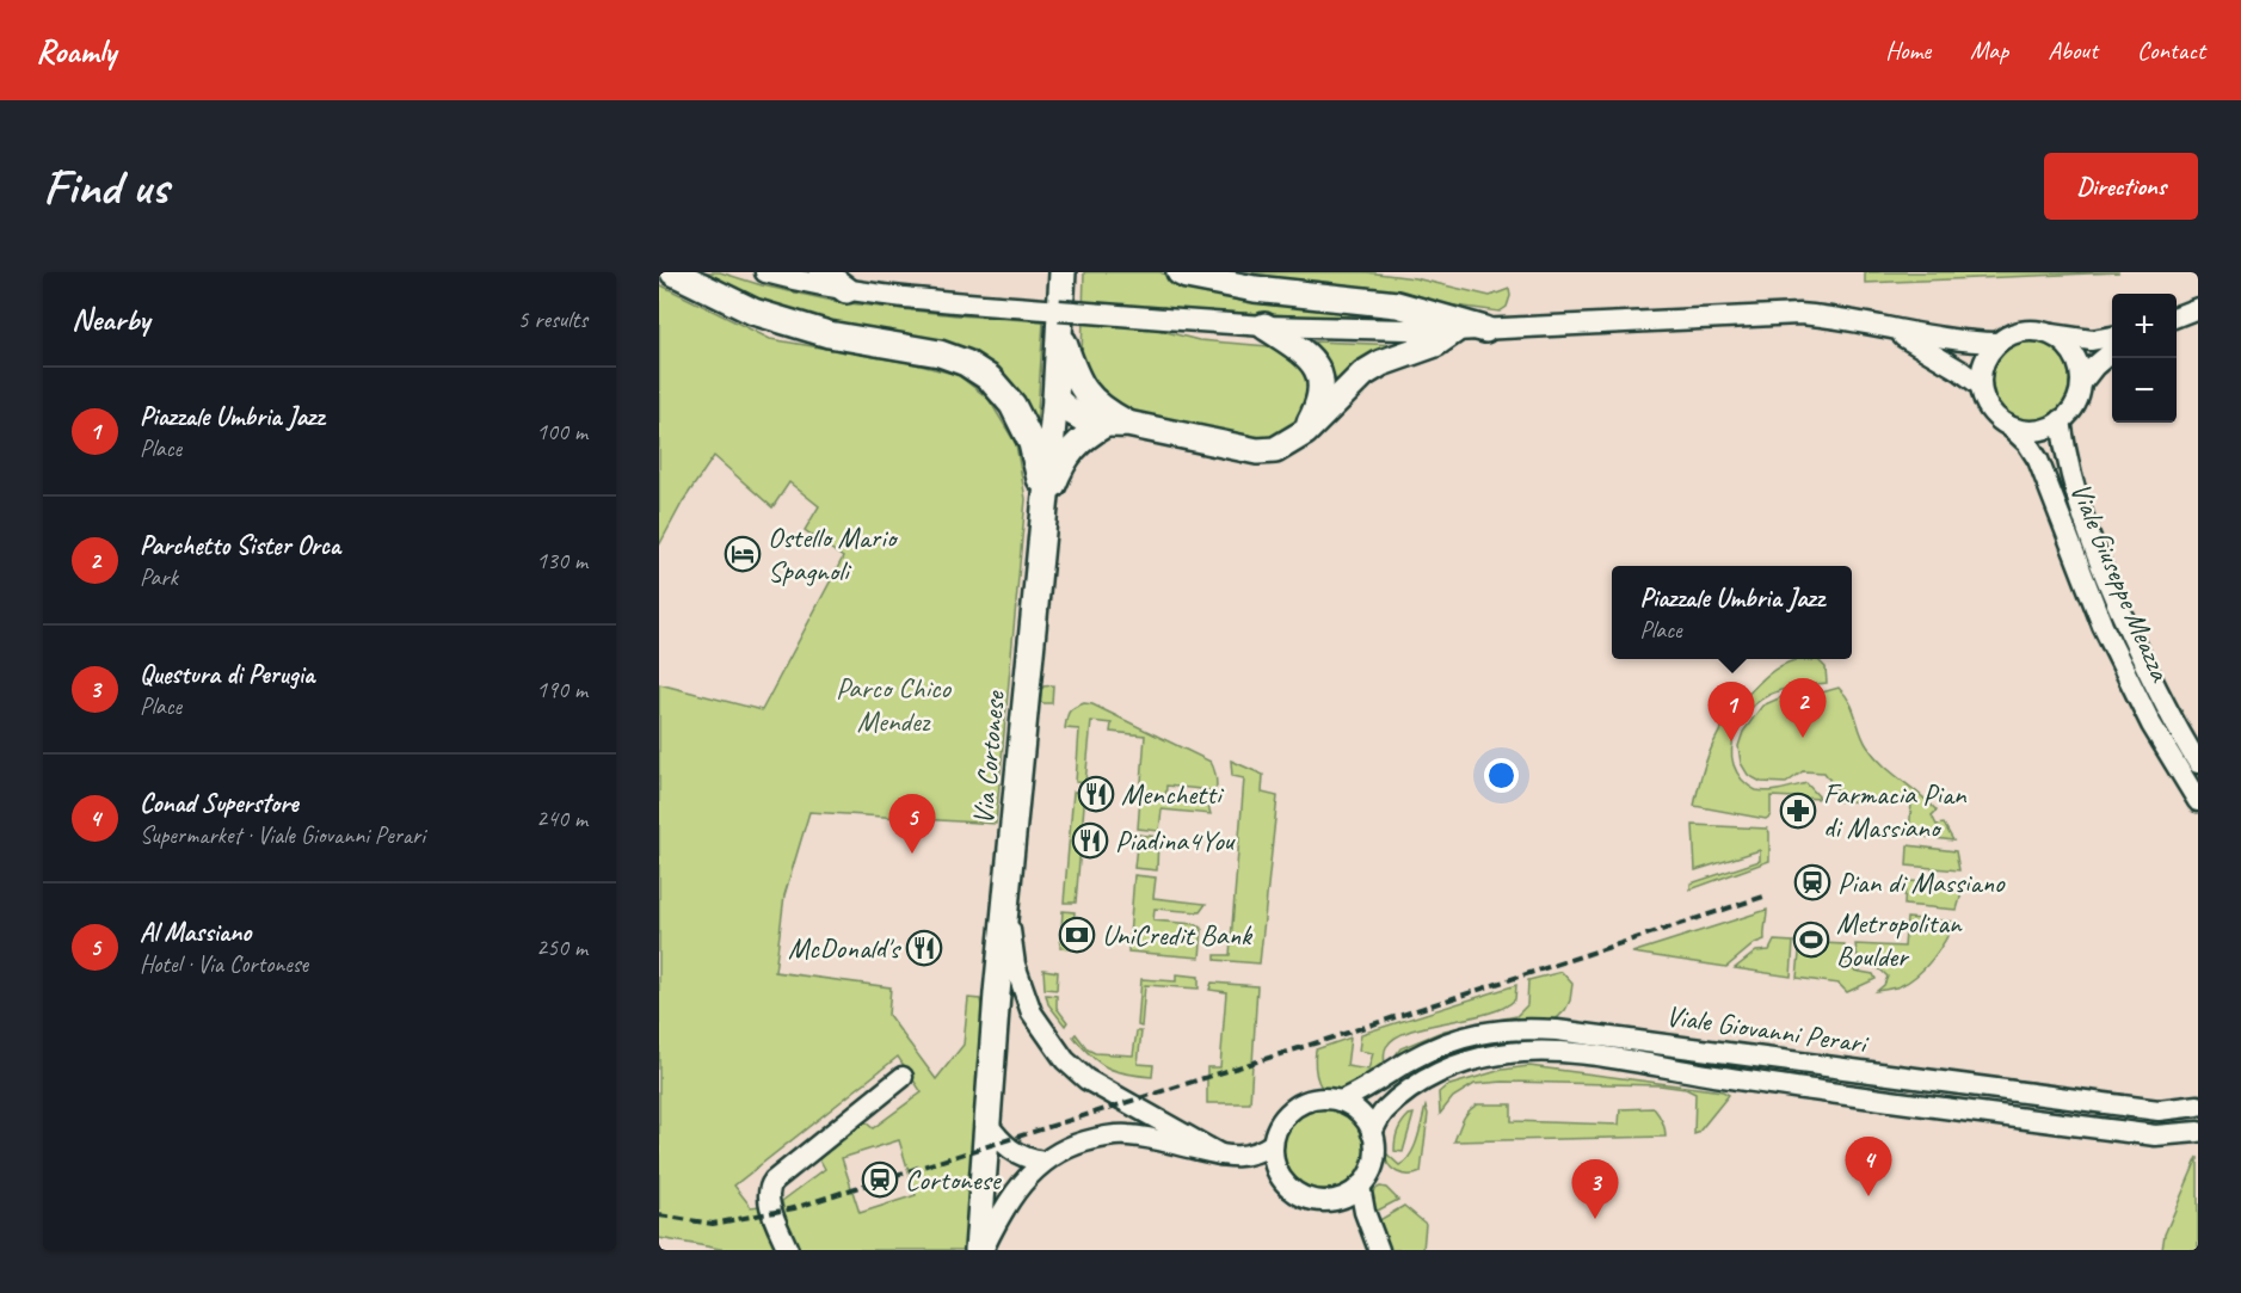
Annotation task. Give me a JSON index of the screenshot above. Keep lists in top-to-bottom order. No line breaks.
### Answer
{"streets":{"main road":["Via Cortonese"],"street":["Viale Giuseppe Meazza","Viale Giovanni Perari"]},"parks":["Parco Chico Mendez"],"places":{"hotel":["Ostello Mario Spagnoli"],"restaurant":["Menchetti","Piadina4You","McDonald's"],"pharmacy":["Farmacia Pian di Massiano"],"station":["Pian di Massiano","Cortonese"],"bank":["UniCredit Bank"],"sports":["Metropolitan Boulder"]},"page":{"header":"Roamly","nav":["Home","Map","About","Contact"],"buttons":"Directions","title":"Find us","heading":["Nearby","5 results"],"map_buttons":["+","−"],"list":[{"mark":"1","name":"Piazzale Umbria Jazz","note":"Place","value":"100 m"},{"mark":"2","name":"Parchetto Sister Orca","note":"Park","value":"130 m"},{"mark":"3","name":"Questura di Perugia","note":"Place","value":"190 m"},{"mark":"4","name":"Conad Superstore","note":"Supermarket · Viale Giovanni Perari","value":"240 m"},{"mark":"5","name":"Al Massiano","note":"Hotel · Via Cortonese","value":"250 m"}],"popup":["Piazzale Umbria Jazz","Place"],"pins":["2","1","5","4","3"]}}
